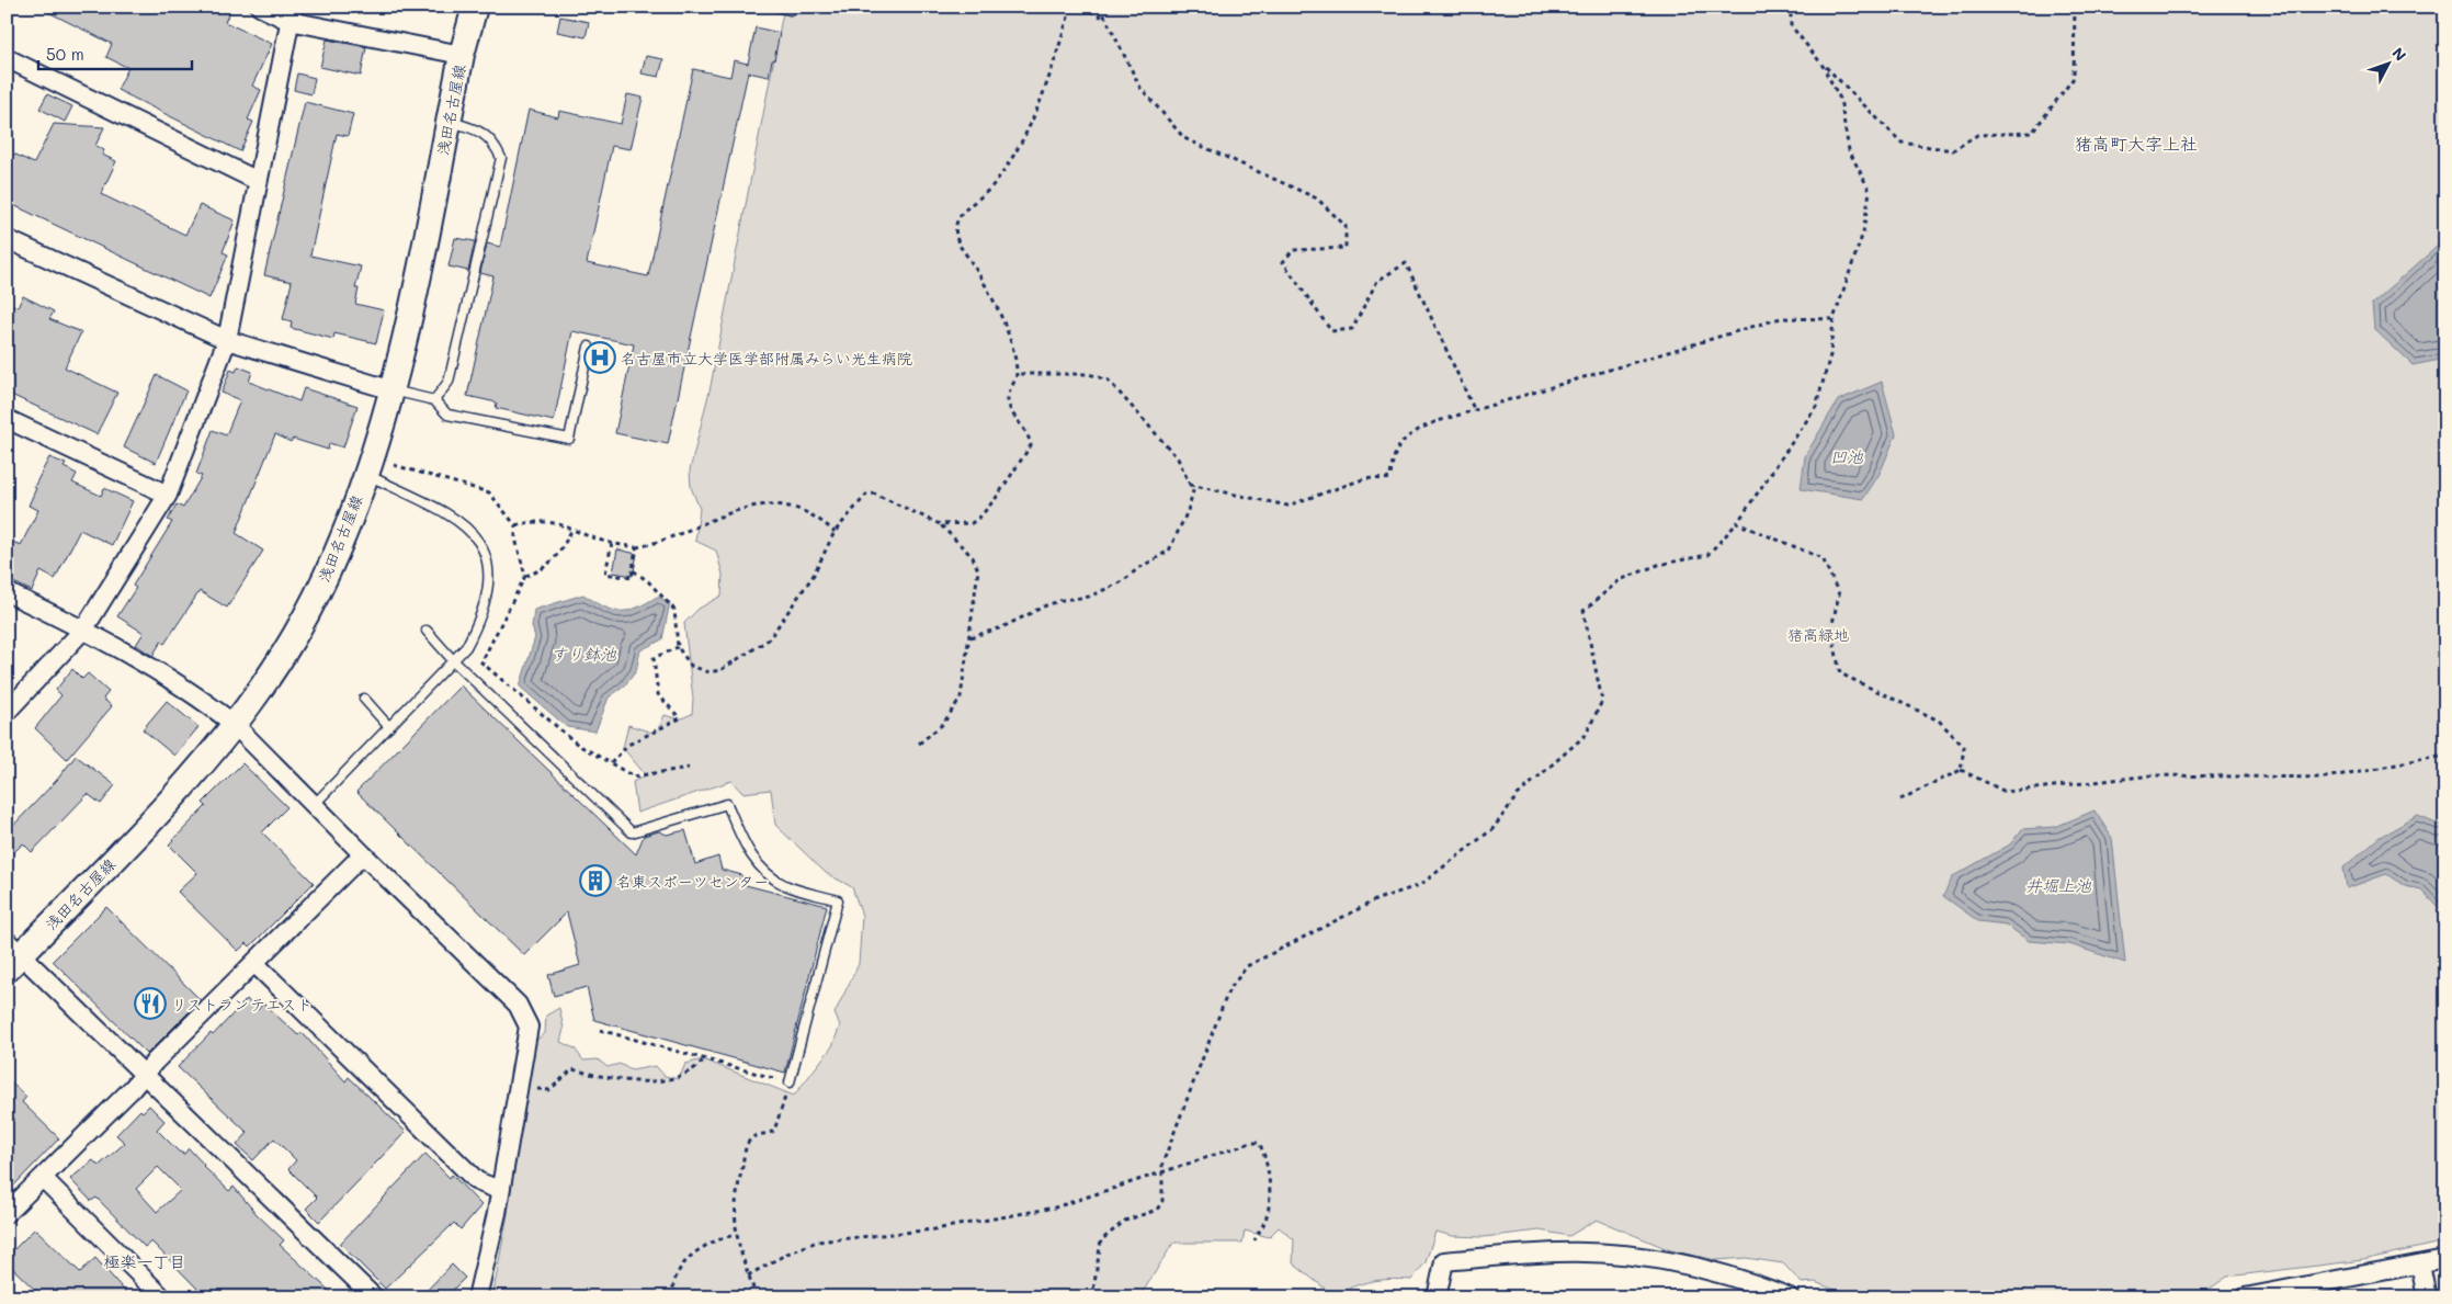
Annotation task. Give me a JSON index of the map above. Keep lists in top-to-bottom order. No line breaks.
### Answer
{"streets":{"main road":["浅田名古屋線"]},"districts":["猪高町大字上社","極楽一丁目"],"water":["凹池","すり鉢池","井堀上池"],"parks":["猪高緑地"],"places":{"hospital":["名古屋市立大学医学部附属みらい光生病院"],"building":["名東スポーツセンター"],"restaurant":["リストランテエスト"]},"scale_bar":"50 m","north":"top right"}
